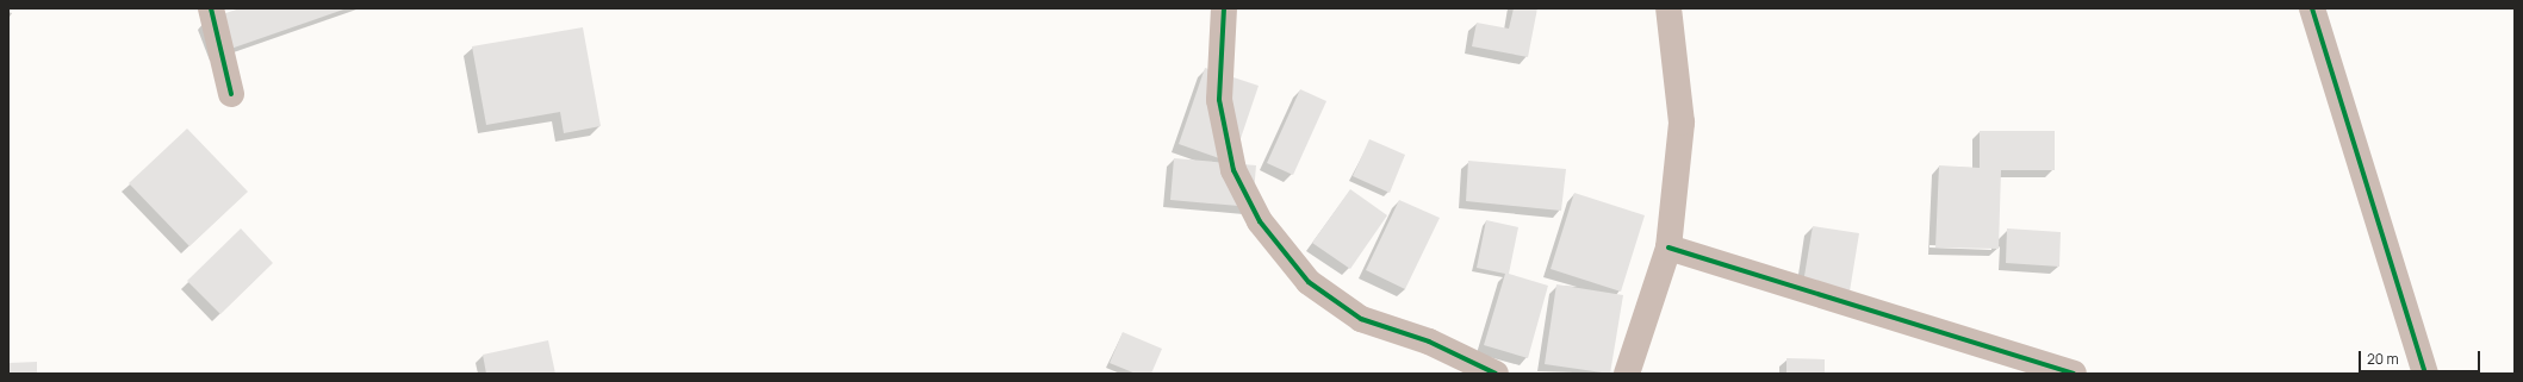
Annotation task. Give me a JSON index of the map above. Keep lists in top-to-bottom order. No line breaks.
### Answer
{"scale_bar":"20 m"}
